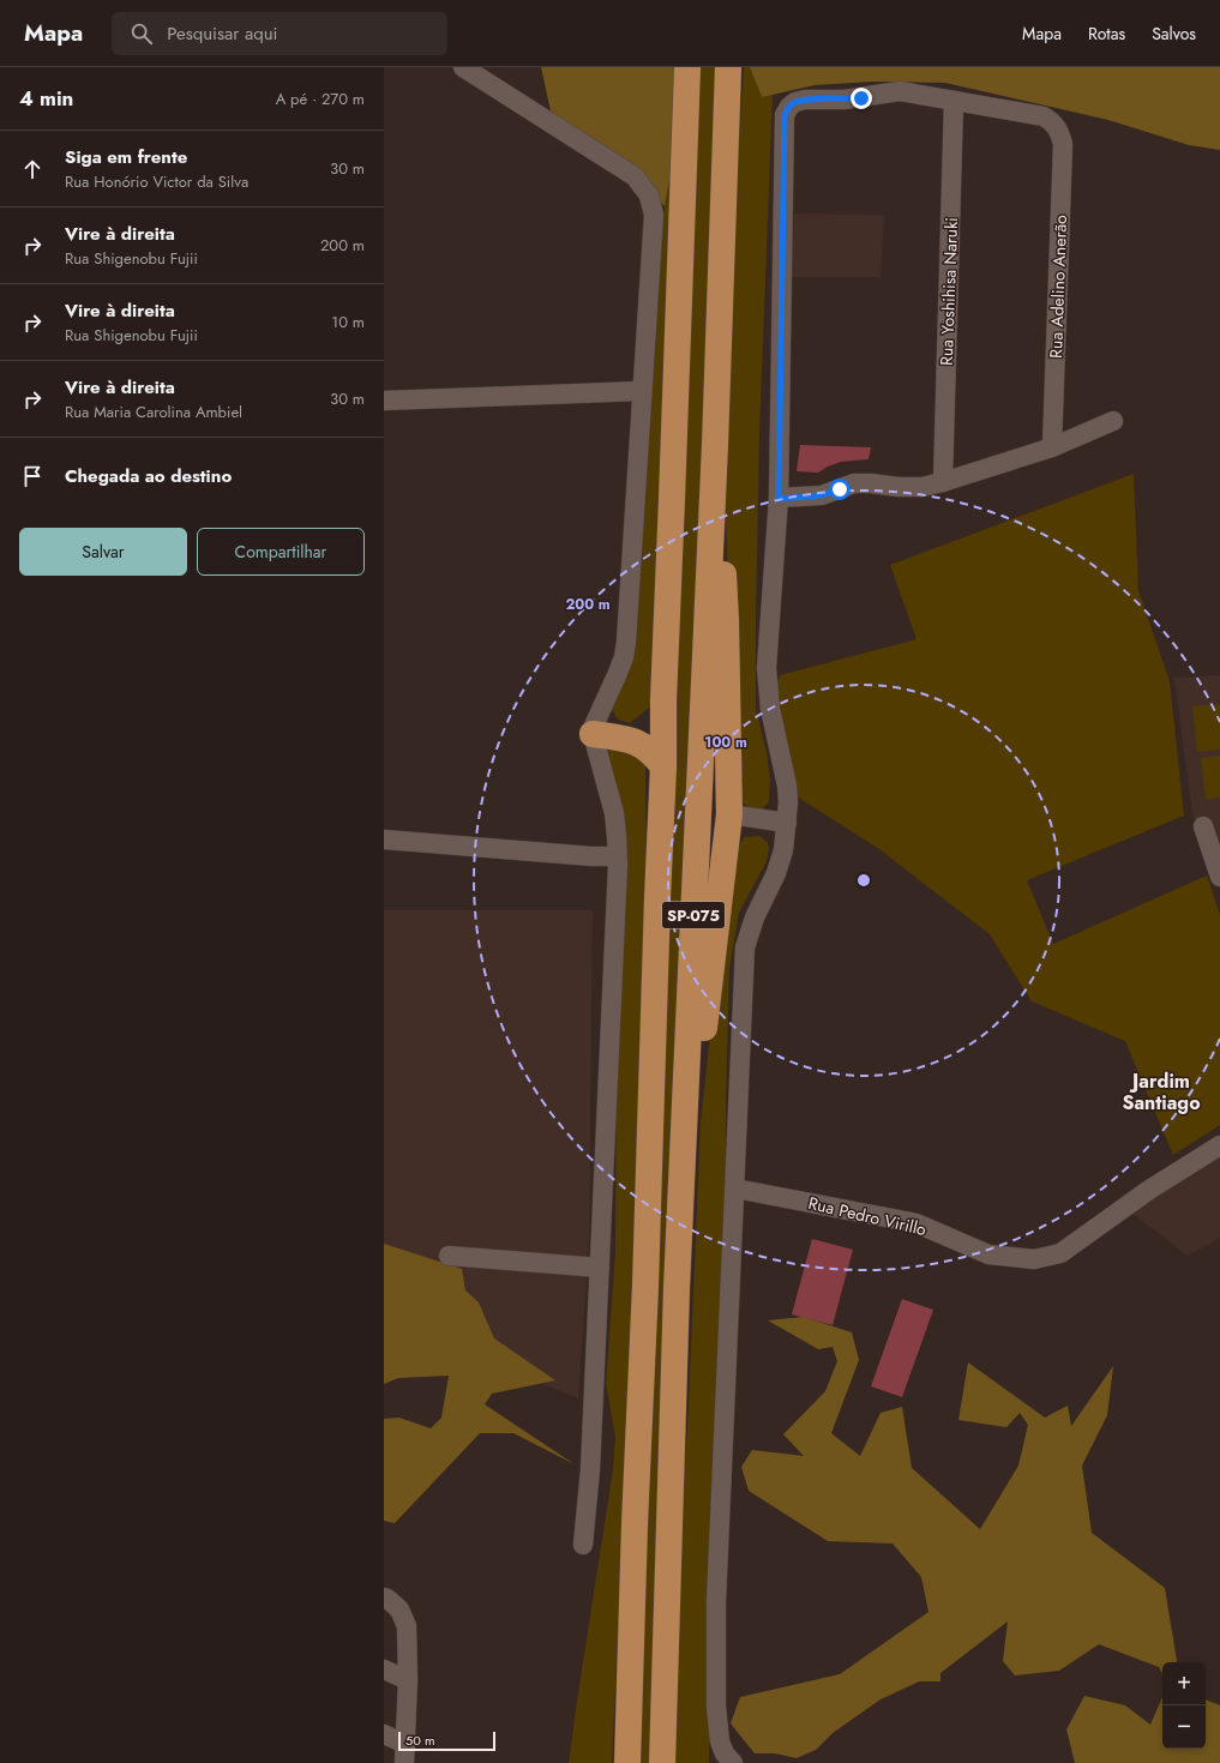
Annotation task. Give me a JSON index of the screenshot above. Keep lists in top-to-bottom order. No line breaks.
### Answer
{"streets":{"highway":["SP-075"],"street":["Rua Adelino Anerão","Rua Yoshihisa Naruki","Rua Pedro Virillo"]},"crossings":[["Rua Adelino Anerão","Rua Yoshihisa Naruki"]],"districts":["Jardim Santiago"],"scale_bar":"50 m","page":{"header":"Mapa","search":"Pesquisar aqui","nav":["Mapa","Rotas","Salvos"],"heading":["4 min","A pé · 270 m"],"list":[["Siga em frente","Rua Honório Victor da Silva","30 m"],["Vire à direita","Rua Shigenobu Fujii","200 m"],["Vire à direita","Rua Shigenobu Fujii","10 m"],["Vire à direita","Rua Maria Carolina Ambiel","30 m"],"Chegada ao destino"],"buttons":["Salvar","Compartilhar"],"map_buttons":["+","−"],"scale":"50 m"},"rings":["200 m","100 m"]}
